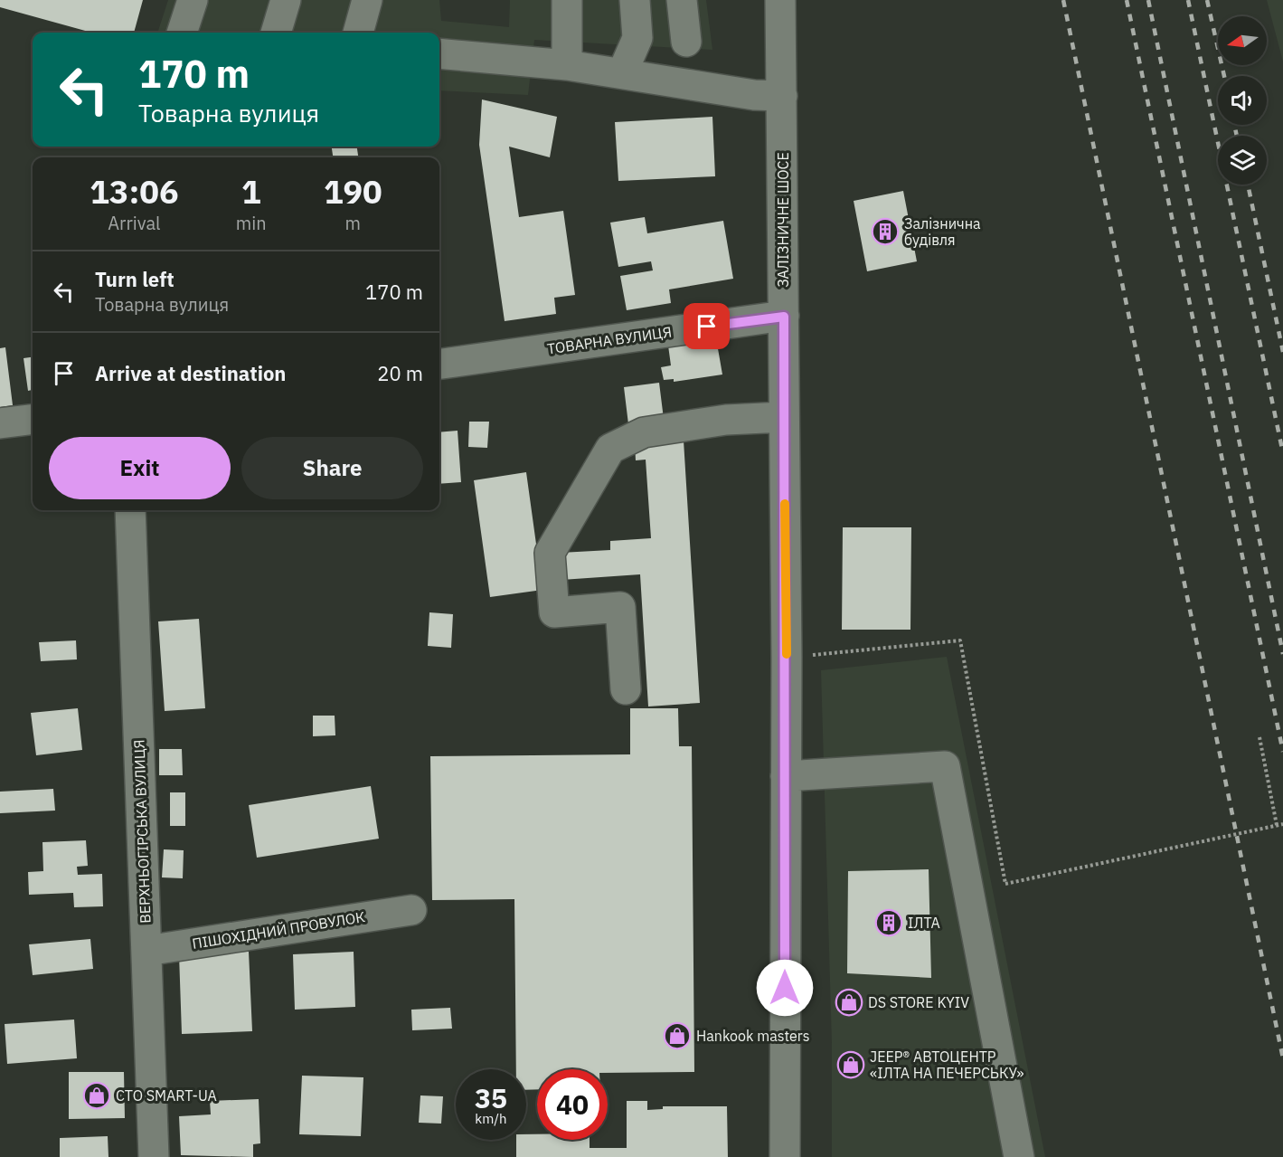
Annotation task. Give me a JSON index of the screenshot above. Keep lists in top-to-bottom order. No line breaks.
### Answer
{"streets":{"street":["ЗАЛІЗНИЧНЕ ШОСЕ","ТОВАРНА ВУЛИЦЯ","ВЕРХНЬОГІРСЬКА ВУЛИЦЯ","ПІШОХІДНИЙ ПРОВУЛОК"]},"crossings":[["ЗАЛІЗНИЧНЕ ШОСЕ","ТОВАРНА ВУЛИЦЯ"],["ВЕРХНЬОГІРСЬКА ВУЛИЦЯ","ПІШОХІДНИЙ ПРОВУЛОК"]],"places":{"building":["Залізнична будівля","ІЛТА"],"shop":["DS STORE KYIV","Hankook masters","JEEP® АВТОЦЕНТР «ІЛТА НА ПЕЧЕРСЬКУ»","СТО SMART-UA"]},"north":"left","page":{"turn":["170 m","Товарна вулиця"],"eta":["13:06","Arrival","1","min","190","m"],"list":[{"name":"Turn left","note":"Товарна вулиця","value":"170 m"},{"name":"Arrive at destination","value":"20 m"}],"buttons":["Exit","Share"],"speed":"35 km/h","limit":"40"}}
